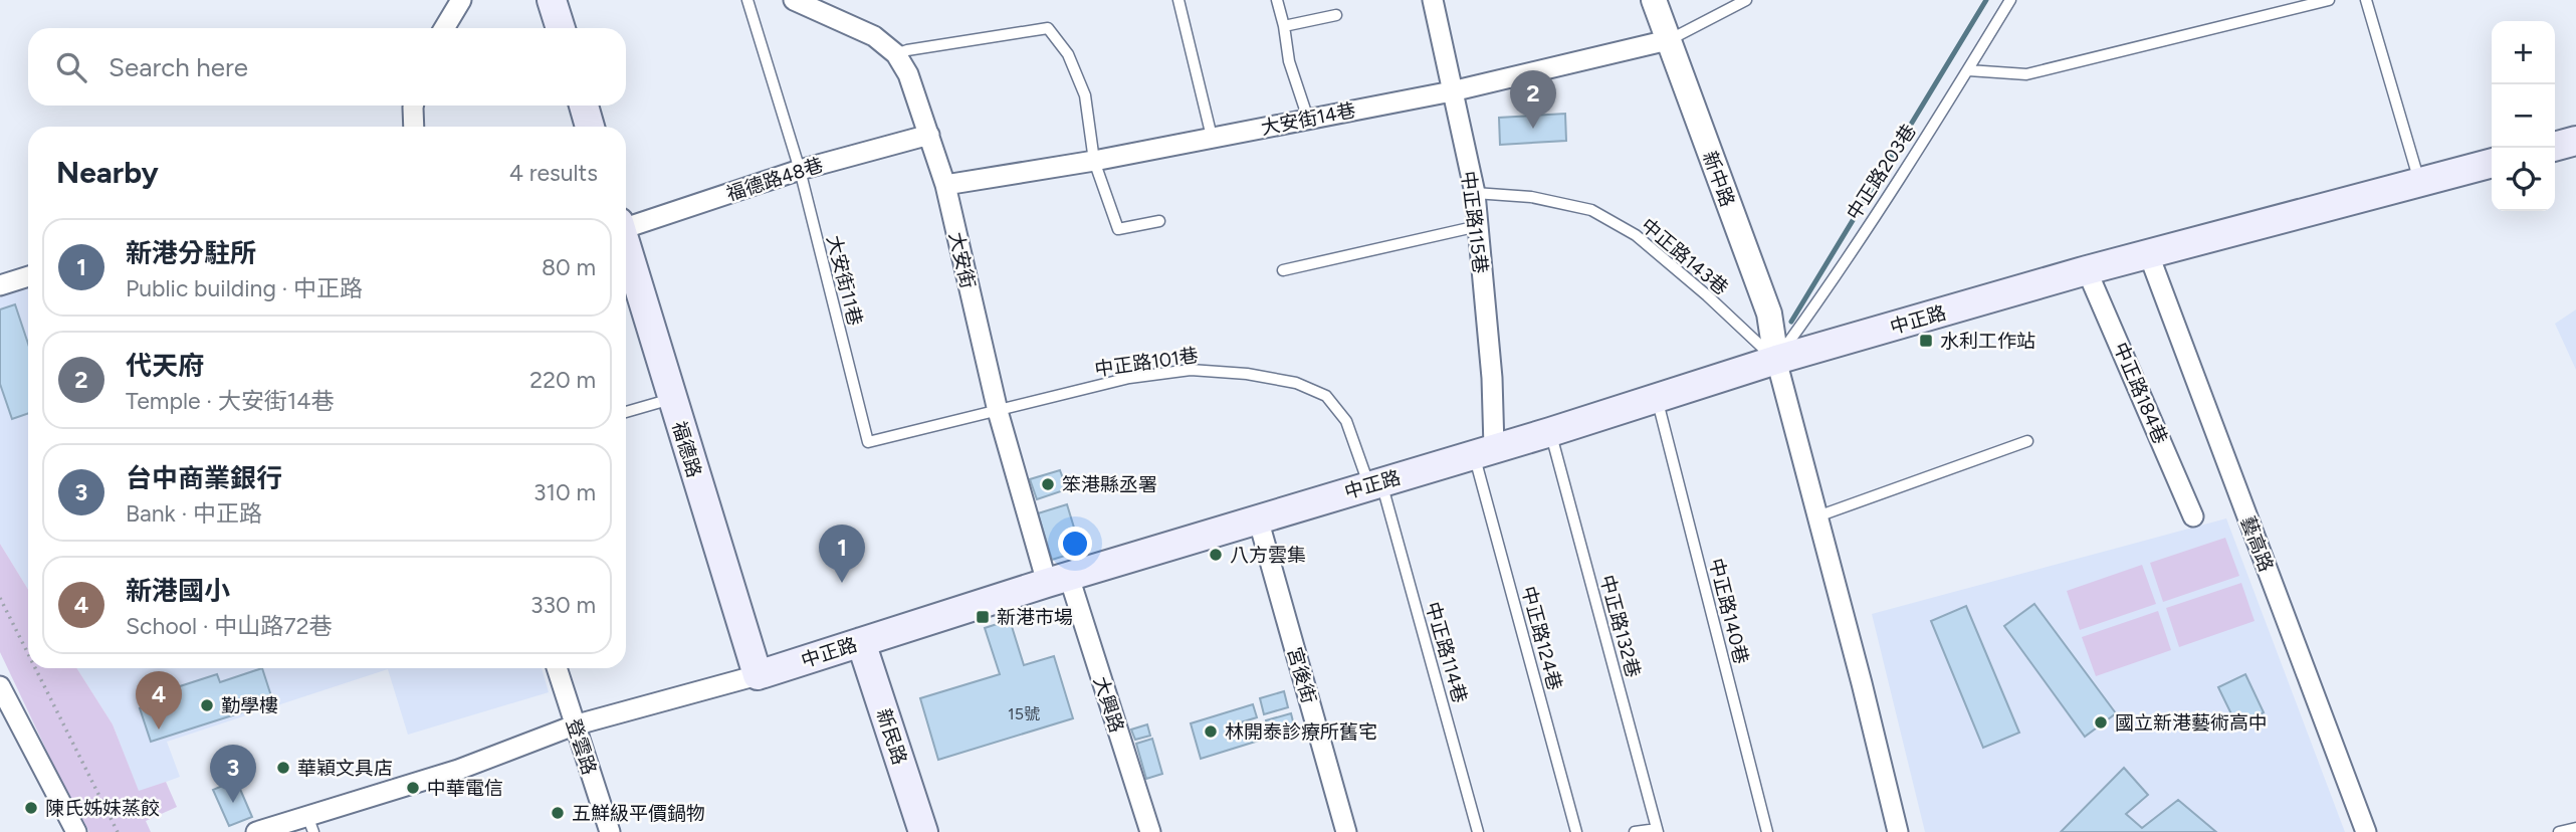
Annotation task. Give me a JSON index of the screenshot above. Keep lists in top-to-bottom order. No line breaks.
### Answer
{"streets":{"main road":["中正路","福德路","新民路"],"street":["大安街14巷","福德路48巷","新中路","中正路115巷","大安街","中正路184巷","藝高路","宮後街","大興路","登雲路"],"lane":["中正路203巷","中正路143巷","大安街11巷","中正路101巷","中正路140巷","中正路132巷","中正路124巷","中正路114巷"]},"crossings":[["大安街14巷","新中路"],["大安街14巷","中正路115巷"],["大安街14巷","大安街"],["中正路203巷","新中路"],["中正路203巷","中正路143巷"],["中正路203巷","中正路"],["福德路48巷","大安街"],["福德路48巷","大安街11巷"],["新中路","中正路143巷"],["新中路","中正路"],["中正路115巷","中正路143巷"],["中正路115巷","中正路"],["中正路115巷","中正路124巷"],["中正路143巷","中正路"],["大安街","大安街11巷"],["大安街","中正路"],["大安街","中正路101巷"],["大安街","大興路"],["大安街11巷","中正路101巷"],["中正路","中正路101巷"],["中正路","中正路184巷"],["中正路","福德路"],["中正路","藝高路"],["中正路","中正路140巷"],["中正路","中正路132巷"],["中正路","中正路124巷"],["中正路","中正路114巷"],["中正路","宮後街"],["中正路","大興路"],["中正路","新民路"],["中正路","登雲路"],["中正路101巷","中正路114巷"]],"places":{"transit":["水利工作站","新港市場"],"other":["笨港縣丞署","八方雲集","勤學樓","國立新港藝術高中","林開泰診療所舊宅","華穎文具店","中華電信","陳氏姊妹蒸餃","五鮮級平價鍋物"]},"house_numbers":["15號"],"page":{"map_buttons":["+","−"],"search":"Search here","pins":["2","1","4","3"],"heading":["Nearby","4 results"],"list":[{"mark":"1","name":"新港分駐所","note":"Public building · 中正路","value":"80 m"},{"mark":"2","name":"代天府","note":"Temple · 大安街14巷","value":"220 m"},{"mark":"3","name":"台中商業銀行","note":"Bank · 中正路","value":"310 m"},{"mark":"4","name":"新港國小","note":"School · 中山路72巷","value":"330 m"}]}}
